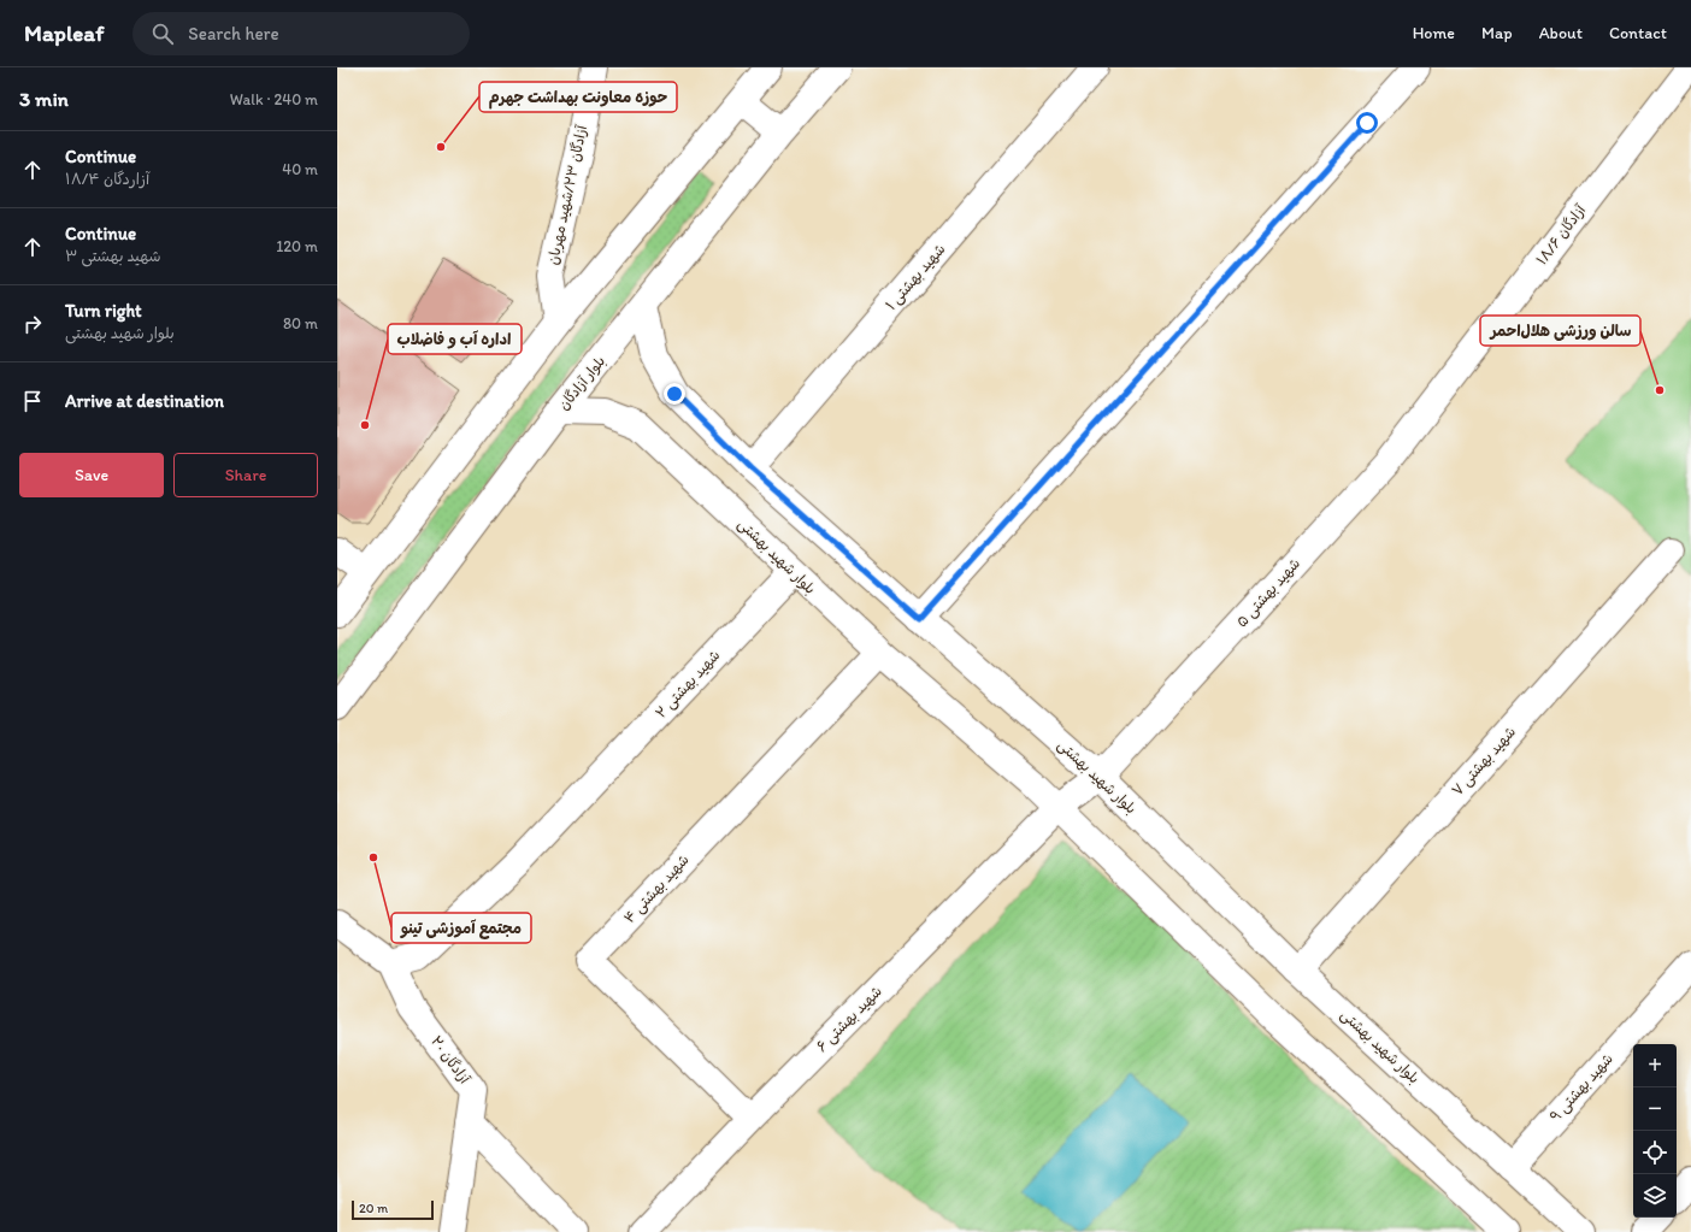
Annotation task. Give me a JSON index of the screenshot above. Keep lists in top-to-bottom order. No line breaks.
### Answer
{"streets":{"street":["آزادگان ۲۳/شهید مهربان","آزادگان ۱۸/۶","شهید بهشتی ۱","بلوار آزادگان","بلوار شهید بهشتی","شهید بهشتی ۵","شهید بهشتی ۲","شهید بهشتی ۷","شهید بهشتی ۴","شهید بهشتی ۶","آزادگان ۲۰","شهید بهشتی ۹"]},"crossings":[["آزادگان ۱۸/۶","شهید بهشتی ۵"],["شهید بهشتی ۱","بلوار شهید بهشتی"],["بلوار آزادگان","بلوار شهید بهشتی"],["بلوار شهید بهشتی","شهید بهشتی ۵"],["بلوار شهید بهشتی","شهید بهشتی ۲"],["بلوار شهید بهشتی","شهید بهشتی ۷"],["بلوار شهید بهشتی","شهید بهشتی ۴"],["بلوار شهید بهشتی","شهید بهشتی ۶"],["بلوار شهید بهشتی","شهید بهشتی ۹"],["شهید بهشتی ۵","شهید بهشتی ۶"],["شهید بهشتی ۲","آزادگان ۲۰"],["شهید بهشتی ۴","شهید بهشتی ۶"]],"places":["حوزه معاونت بهداشت جهرم","سالن ورزشی هلال‌احمر","اداره آب و فاضلاب","مجتمع آموزشی تینو"],"scale_bar":"20 m","page":{"header":"Mapleaf","search":"Search here","nav":["Home","Map","About","Contact"],"heading":["3 min","Walk · 240 m"],"list":[["Continue","آزاردگان ۱۸/۴","40 m"],["Continue","شهید بهشتی ۳","120 m"],["Turn right","بلوار شهید بهشتی","80 m"],"Arrive at destination"],"buttons":["Save","Share"],"map_buttons":["+","−"],"scale":"20 m"}}
